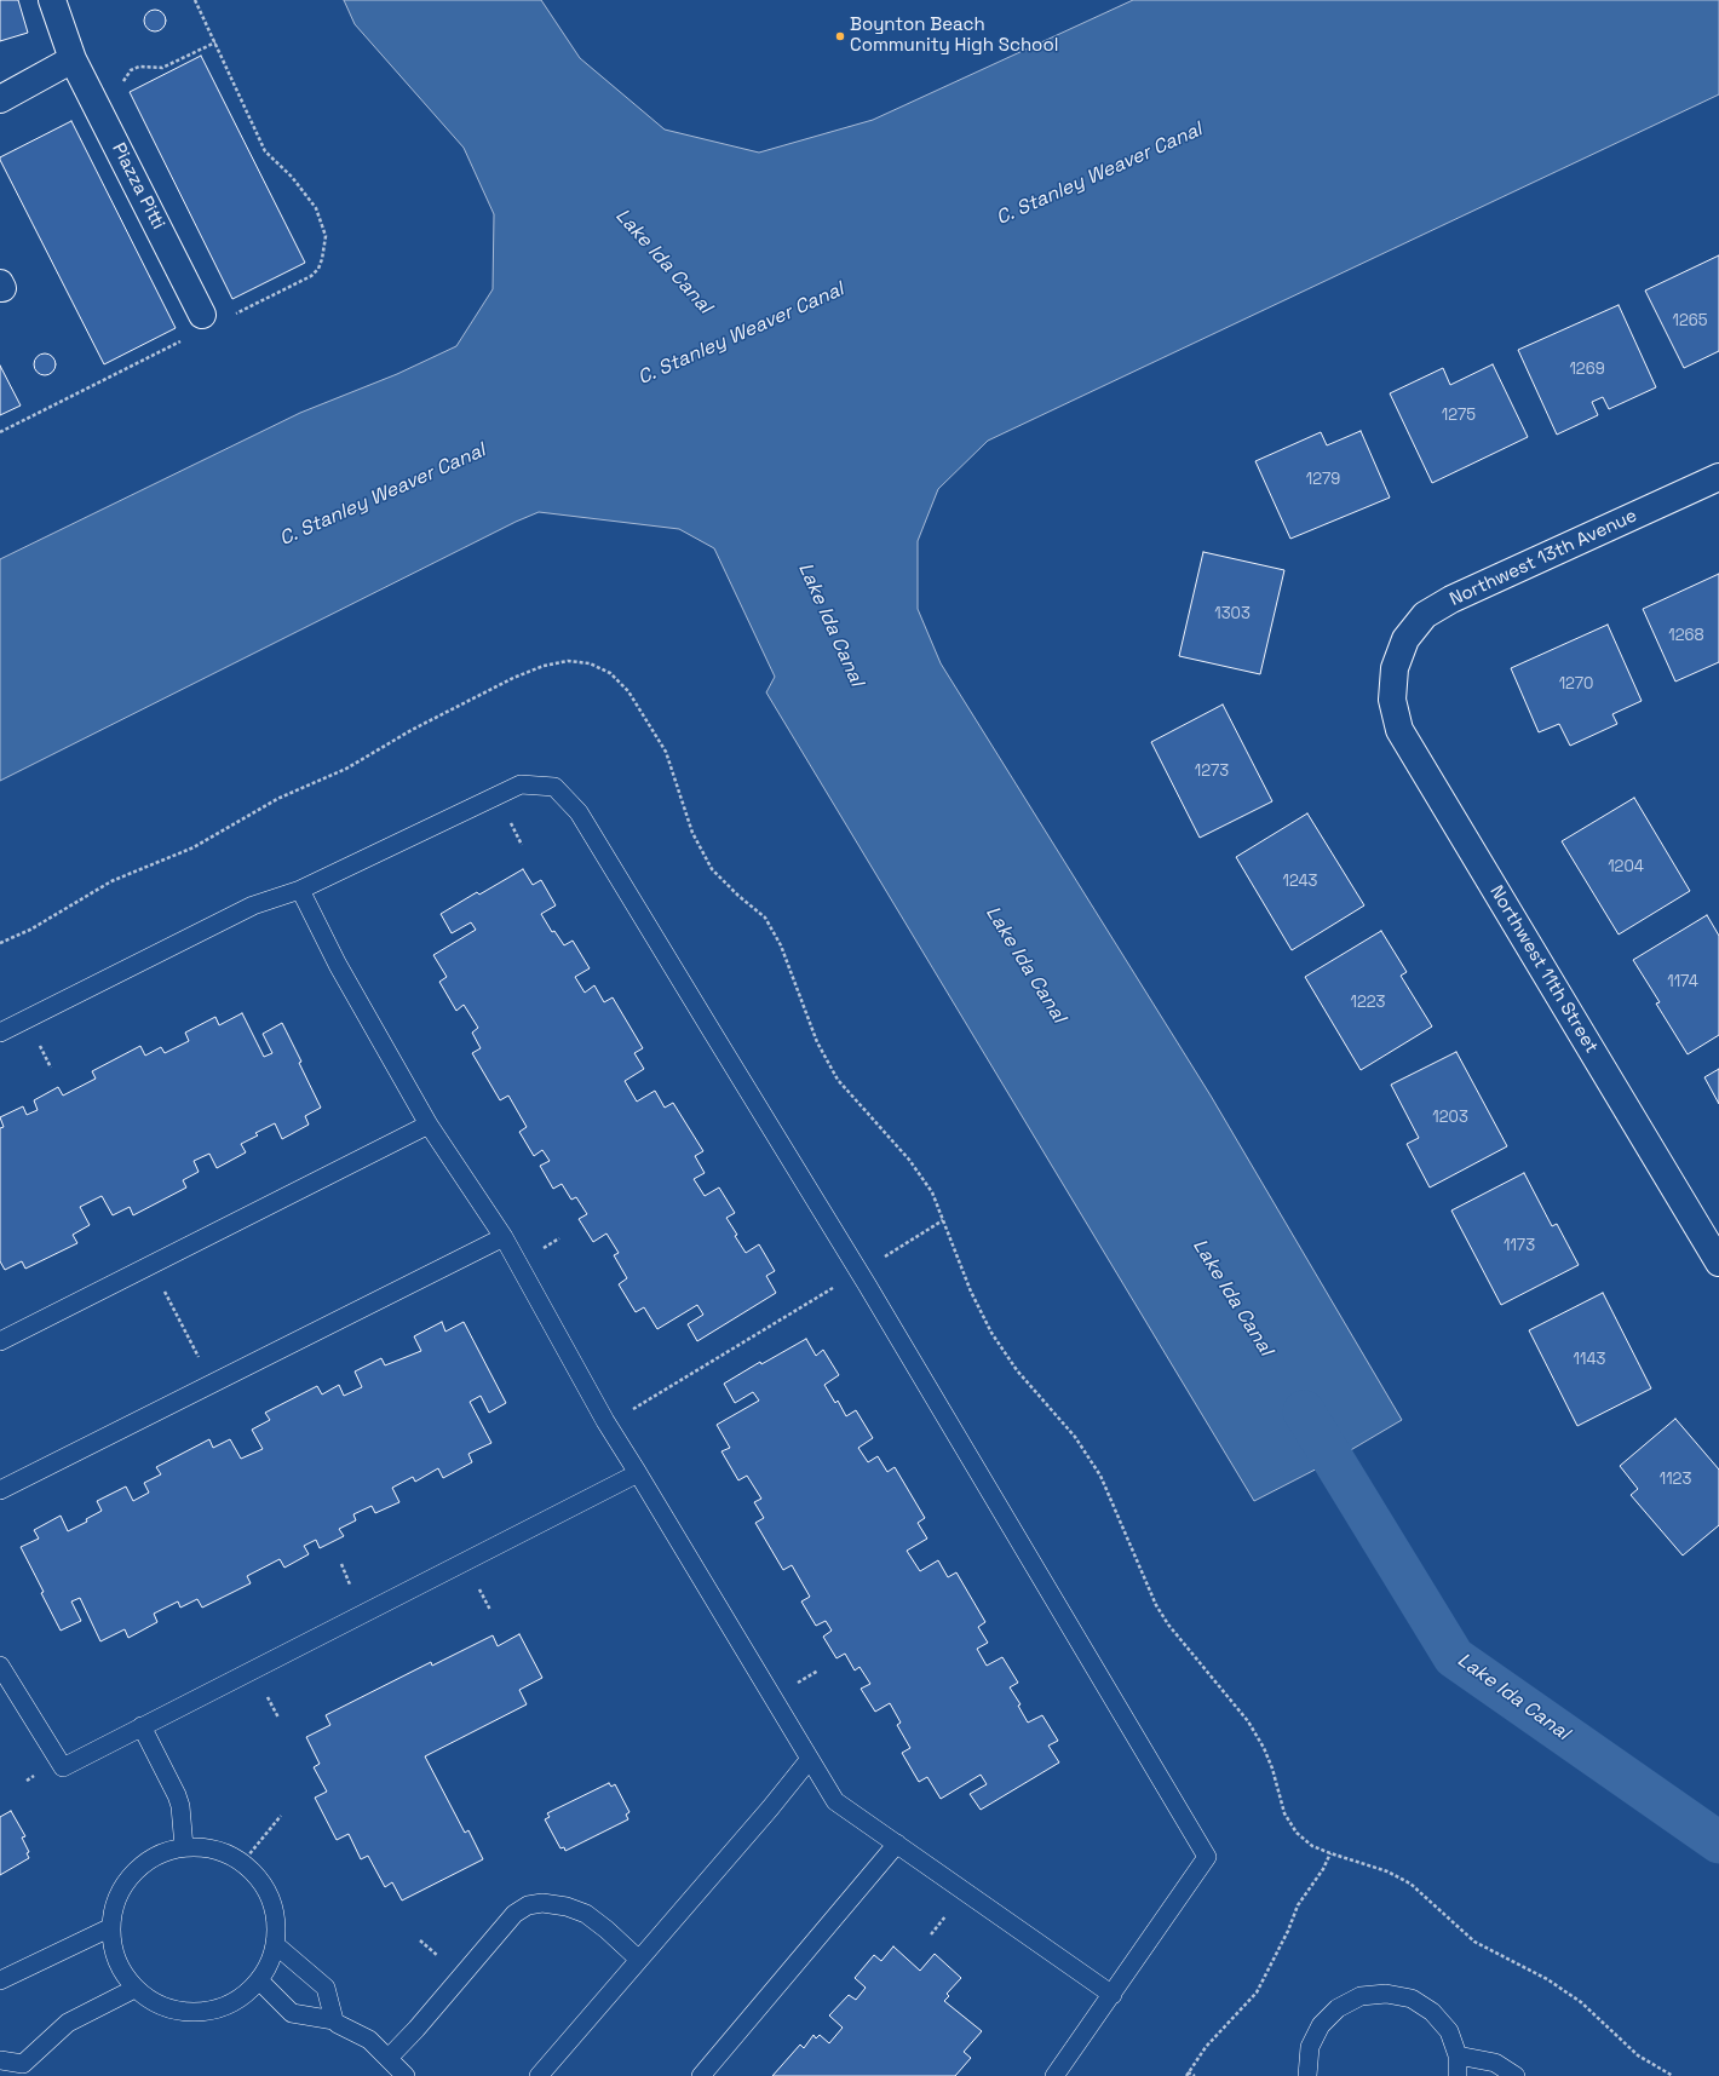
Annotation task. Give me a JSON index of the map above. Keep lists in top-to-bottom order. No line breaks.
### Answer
{"streets":{"street":["Piazza Pitti","Northwest 13th Avenue","Northwest 11th Street"]},"crossings":[["Northwest 13th Avenue","Northwest 11th Street"]],"water":["C. Stanley Weaver Canal","Lake Ida Canal"],"places":["Boynton Beach Community High School"],"house_numbers":["1265","1269","1275","1279","1303","1268","1270","1273","1204","1243","1174","1223","1203","1173","1143","1123"]}
